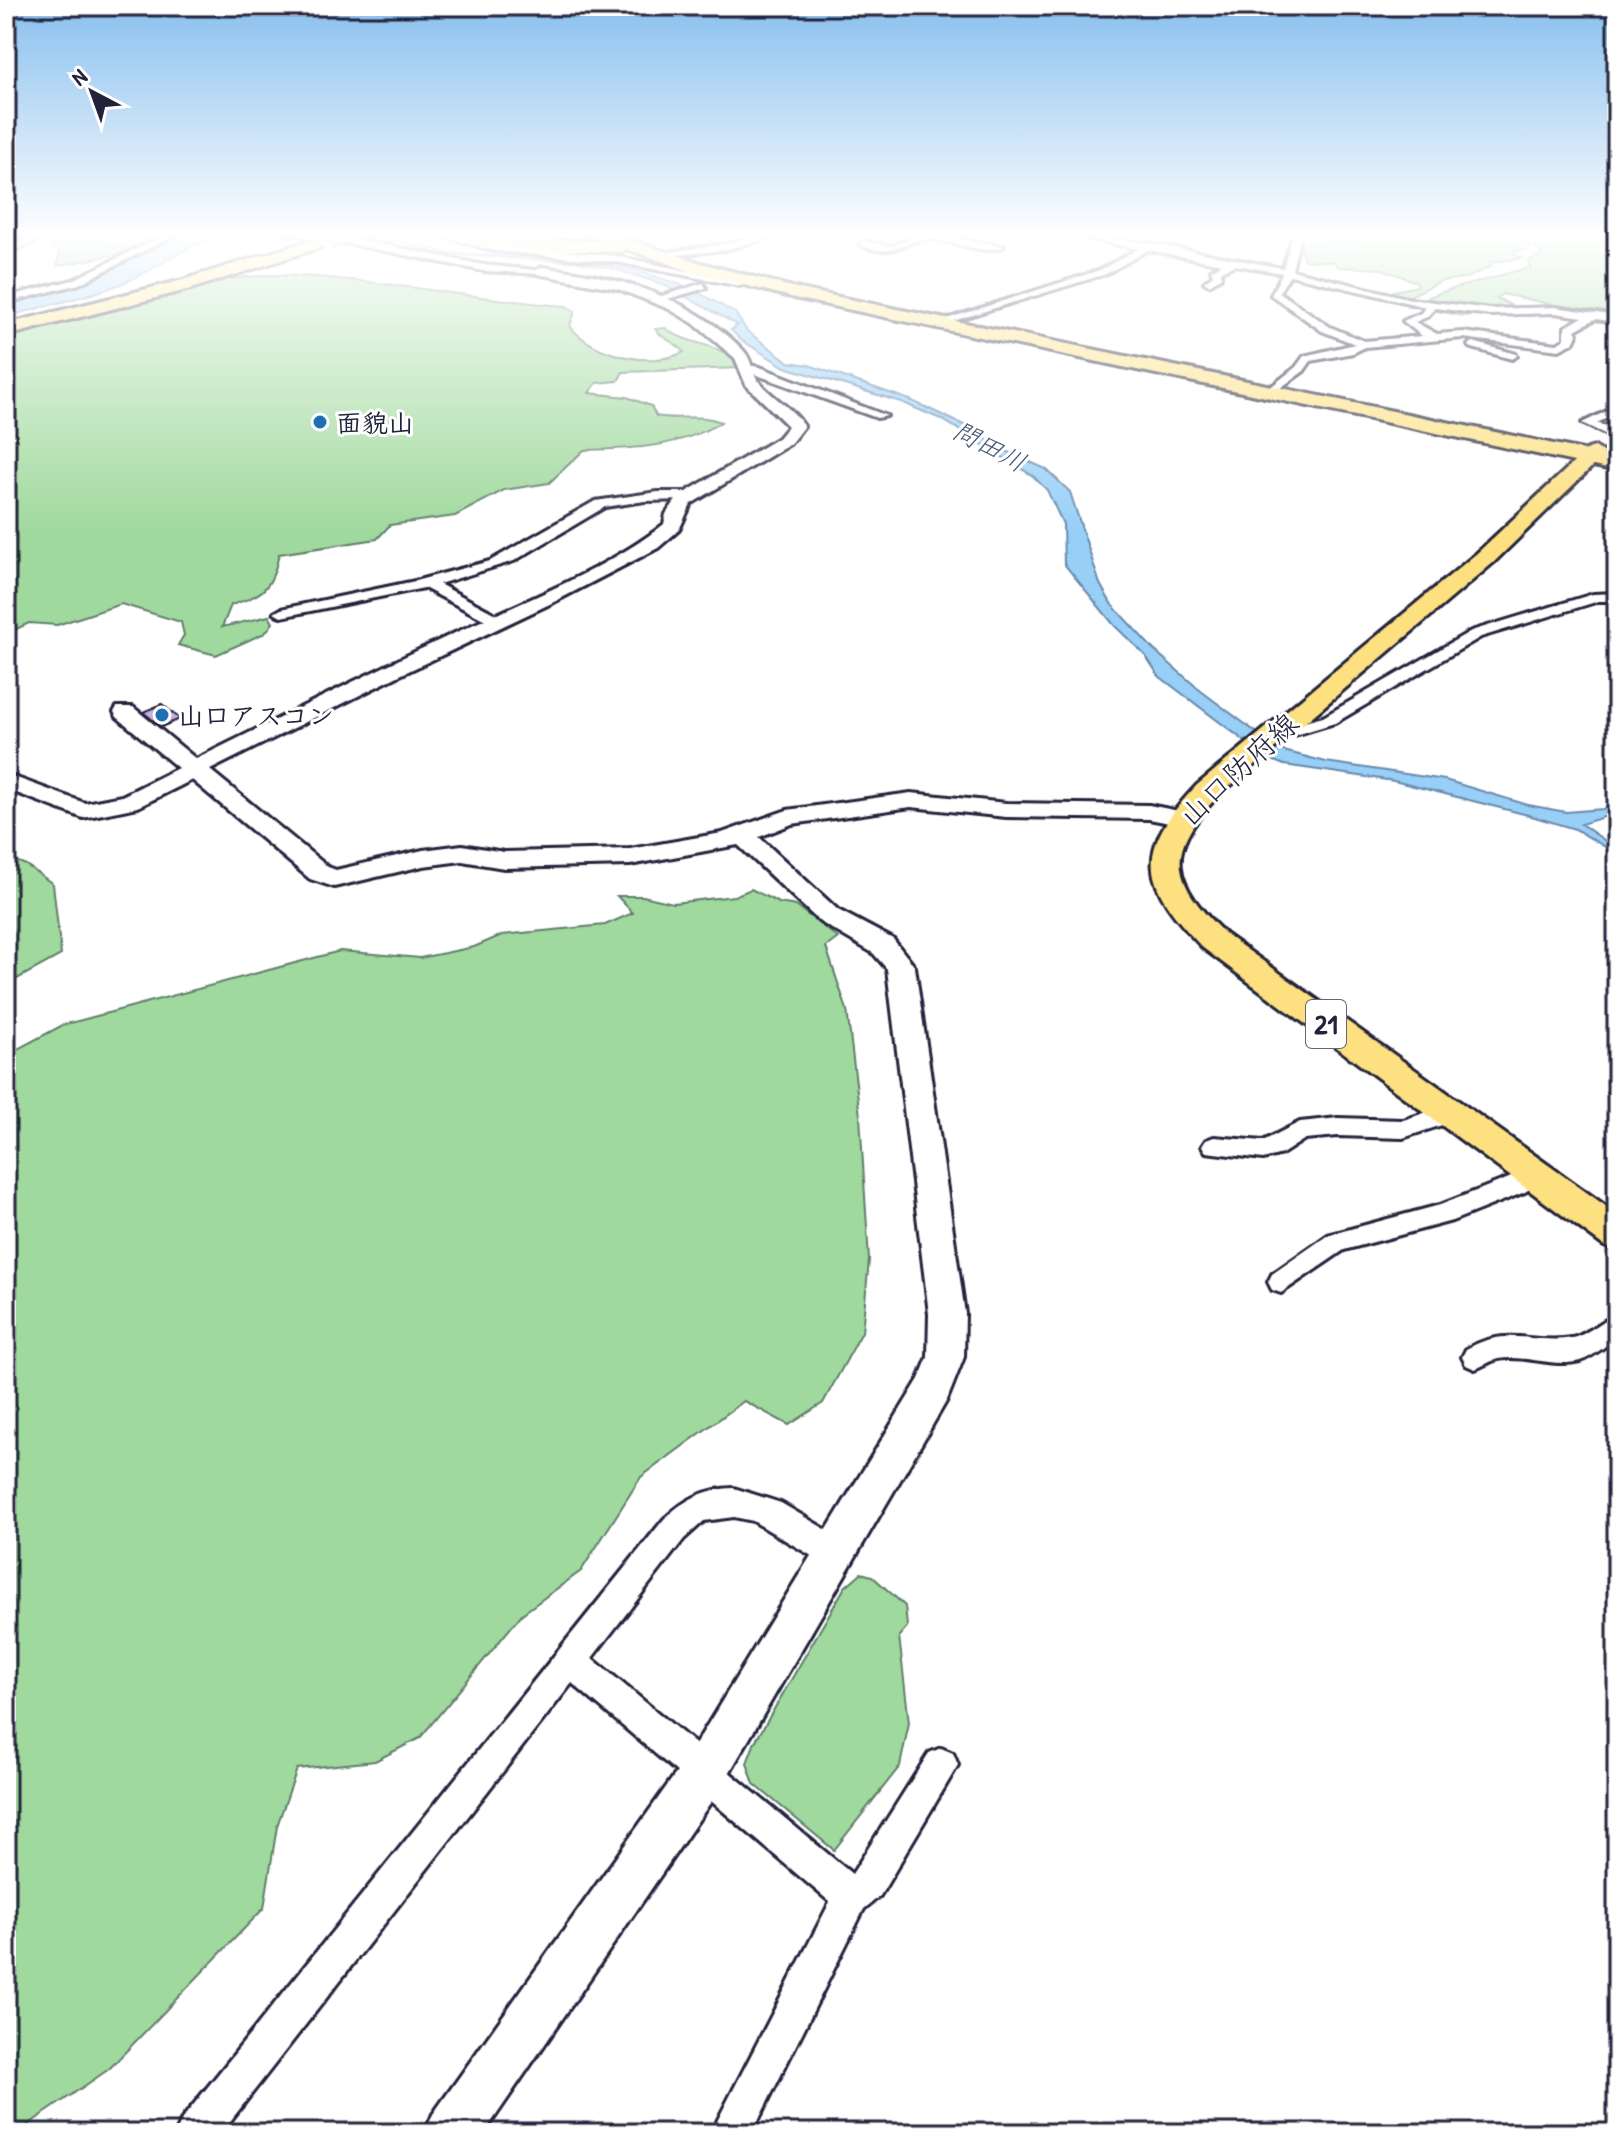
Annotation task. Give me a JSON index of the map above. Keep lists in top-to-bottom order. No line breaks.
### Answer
{"streets":{"main road":["山口防府線","21"]},"water":["問田川"],"places":["面貌山","山口アスコン"],"north":"top left"}
